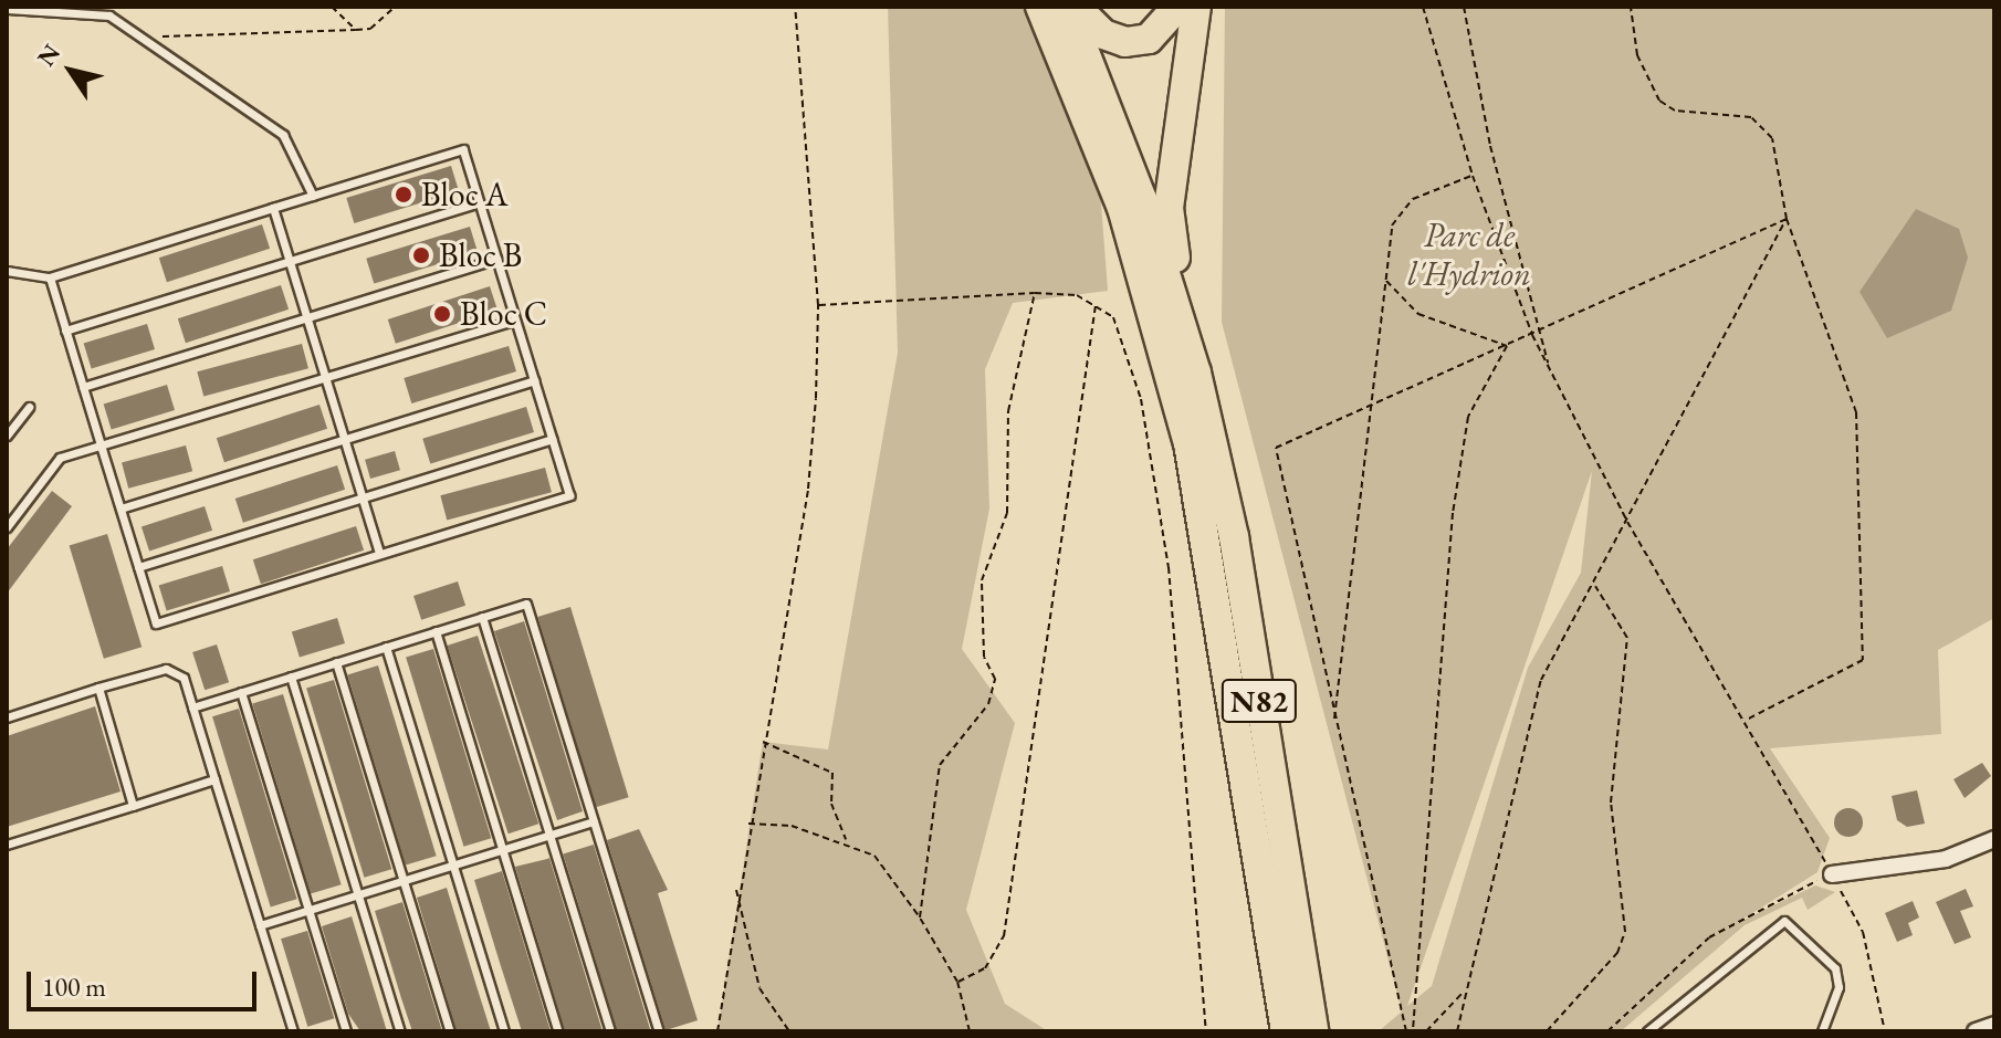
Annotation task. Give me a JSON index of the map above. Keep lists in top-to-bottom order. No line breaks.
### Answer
{"streets":{"highway":["N82"]},"parks":["Parc de l'Hydrion"],"places":["Bloc A","Bloc B","Bloc C"],"scale_bar":"100 m","north":"top left"}
